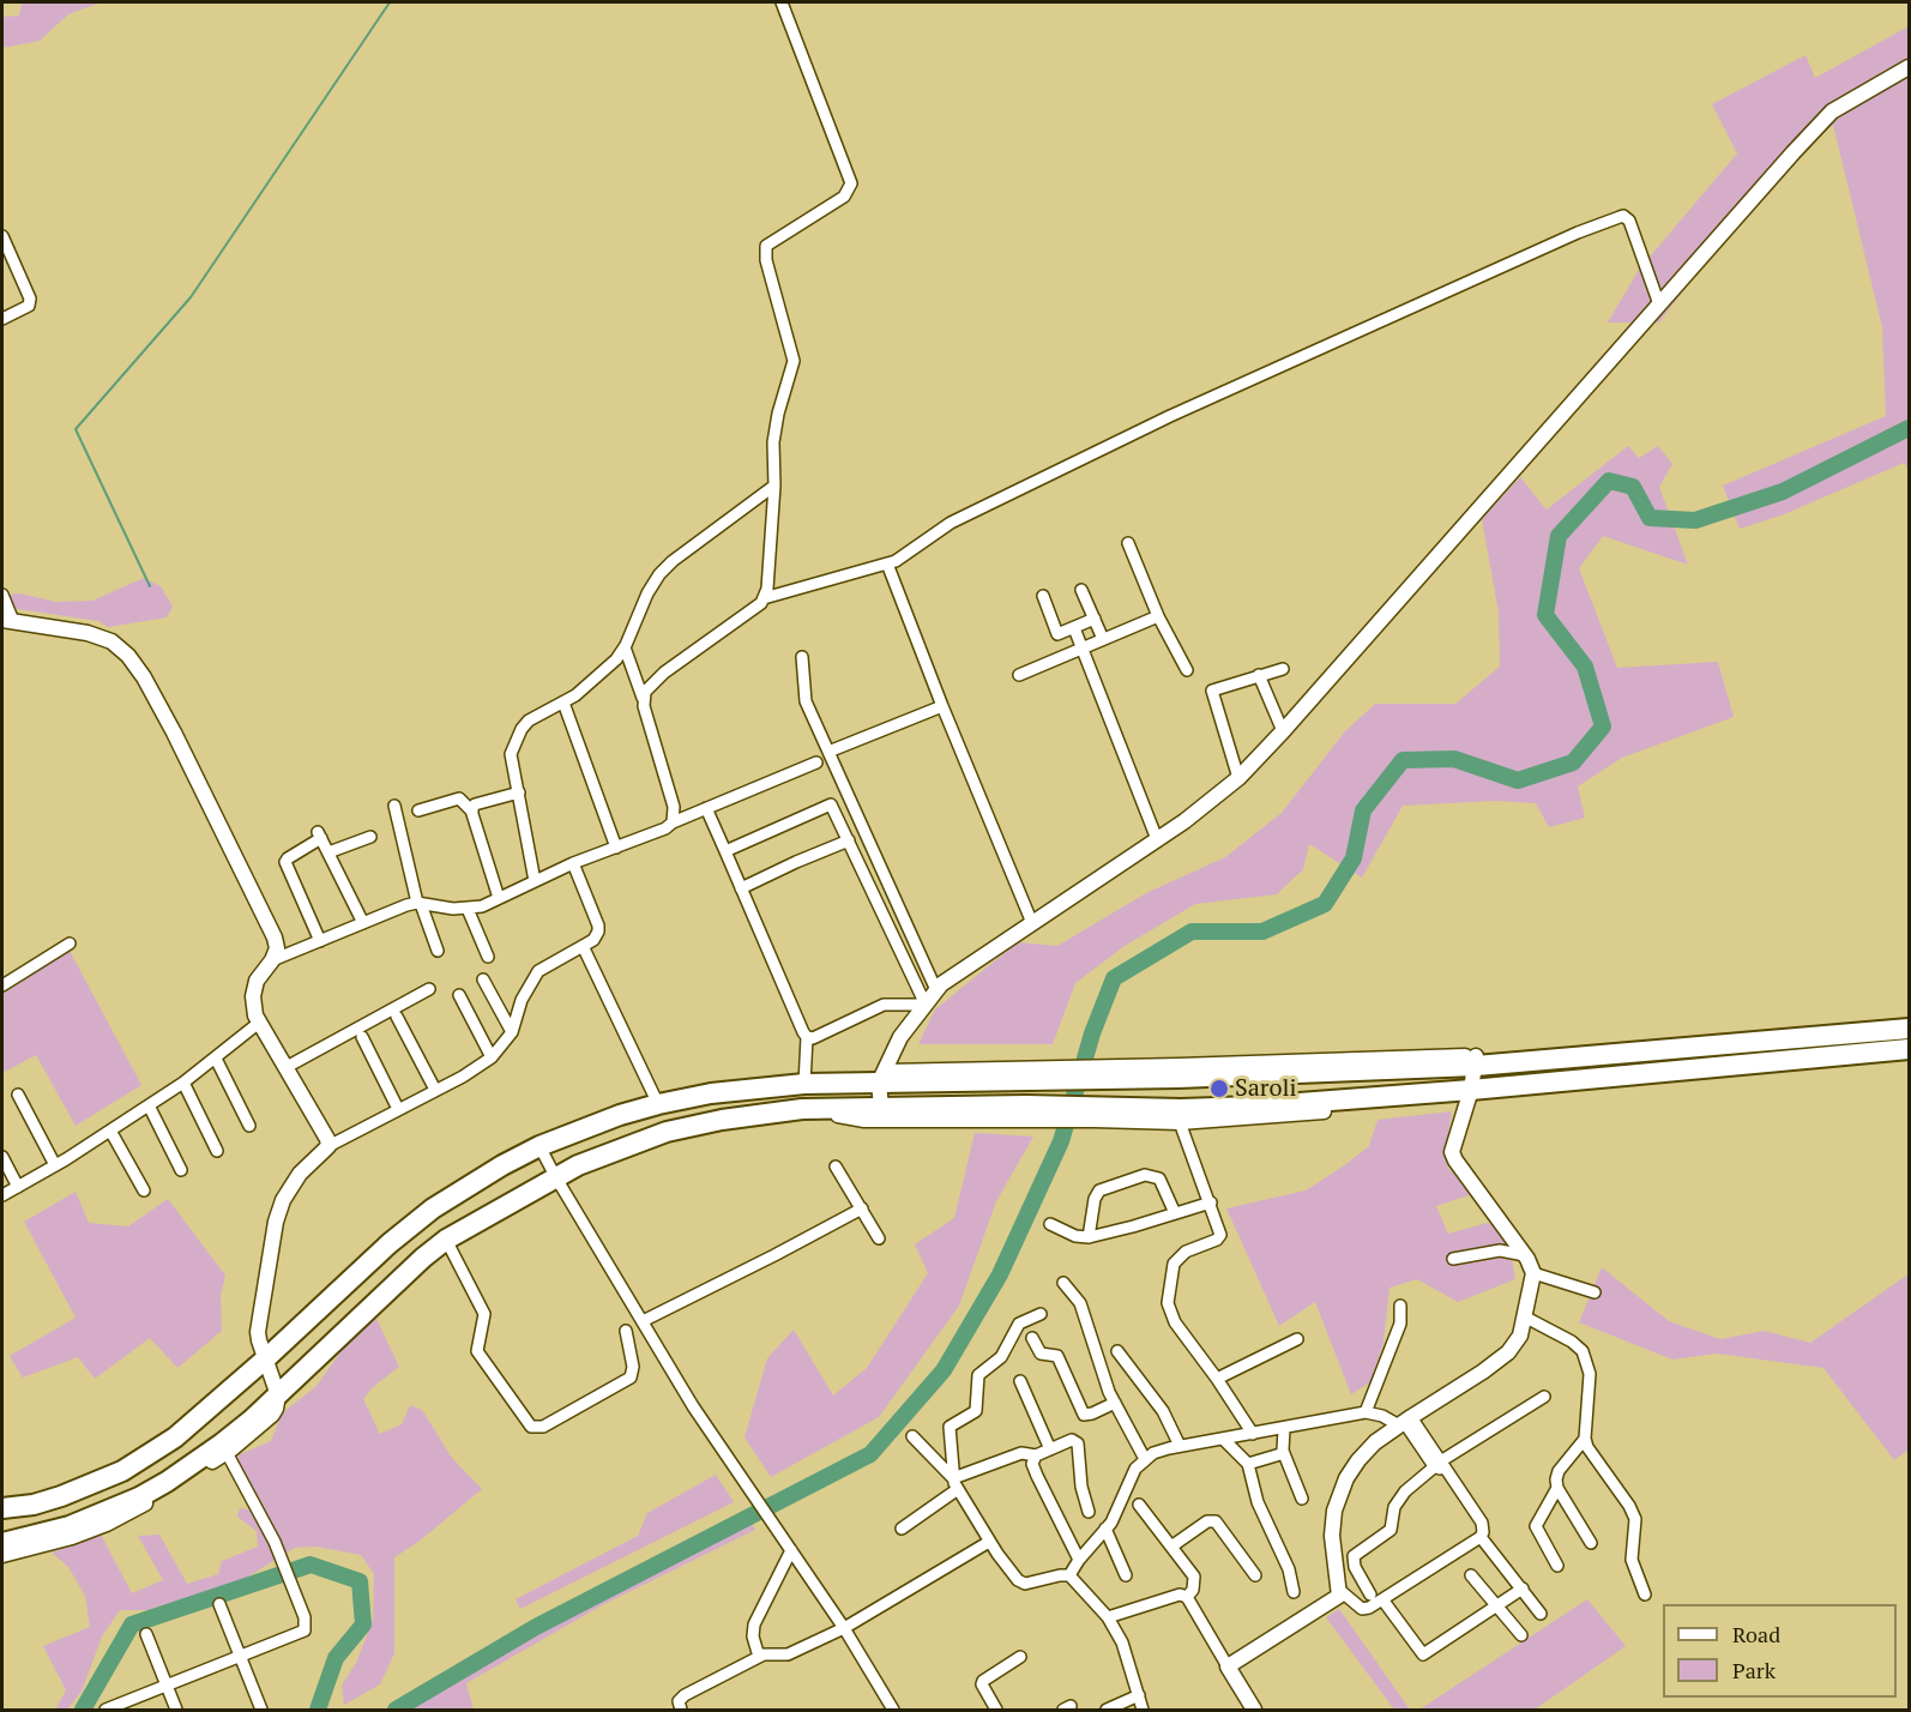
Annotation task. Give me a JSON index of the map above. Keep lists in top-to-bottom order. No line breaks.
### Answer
{"places":["Saroli"],"legend":["Road","Park"]}
